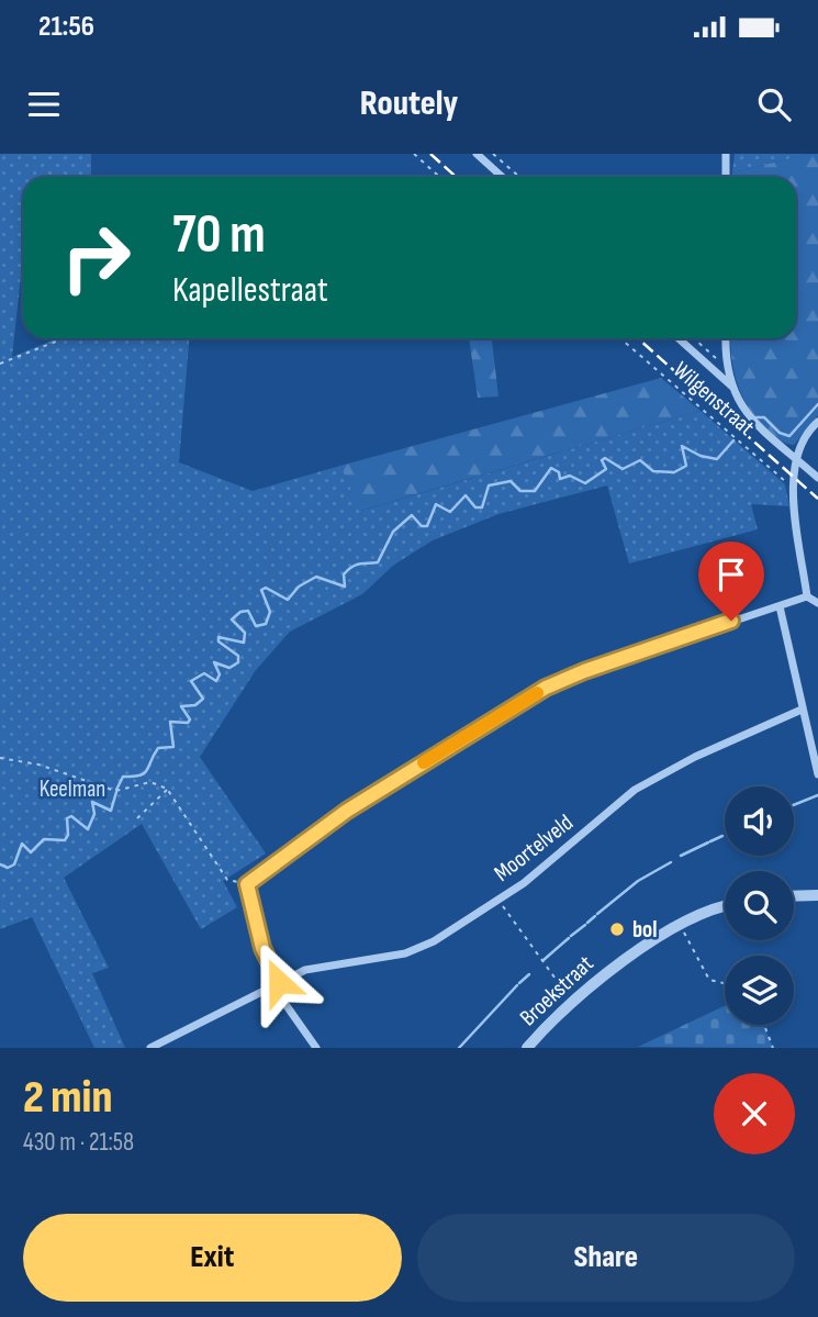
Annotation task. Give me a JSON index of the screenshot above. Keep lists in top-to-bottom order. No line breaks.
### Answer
{"streets":{"street":["Moortelveld","Broekstraat"],"path":["Wilgenstraat"]},"parks":["Keelman"],"places":["bol"],"page":{"status":"21:56","header":"Routely","turn":["70 m","Kapellestraat"],"heading":["2 min","430 m · 21:58"],"buttons":["Exit","Share"]}}
